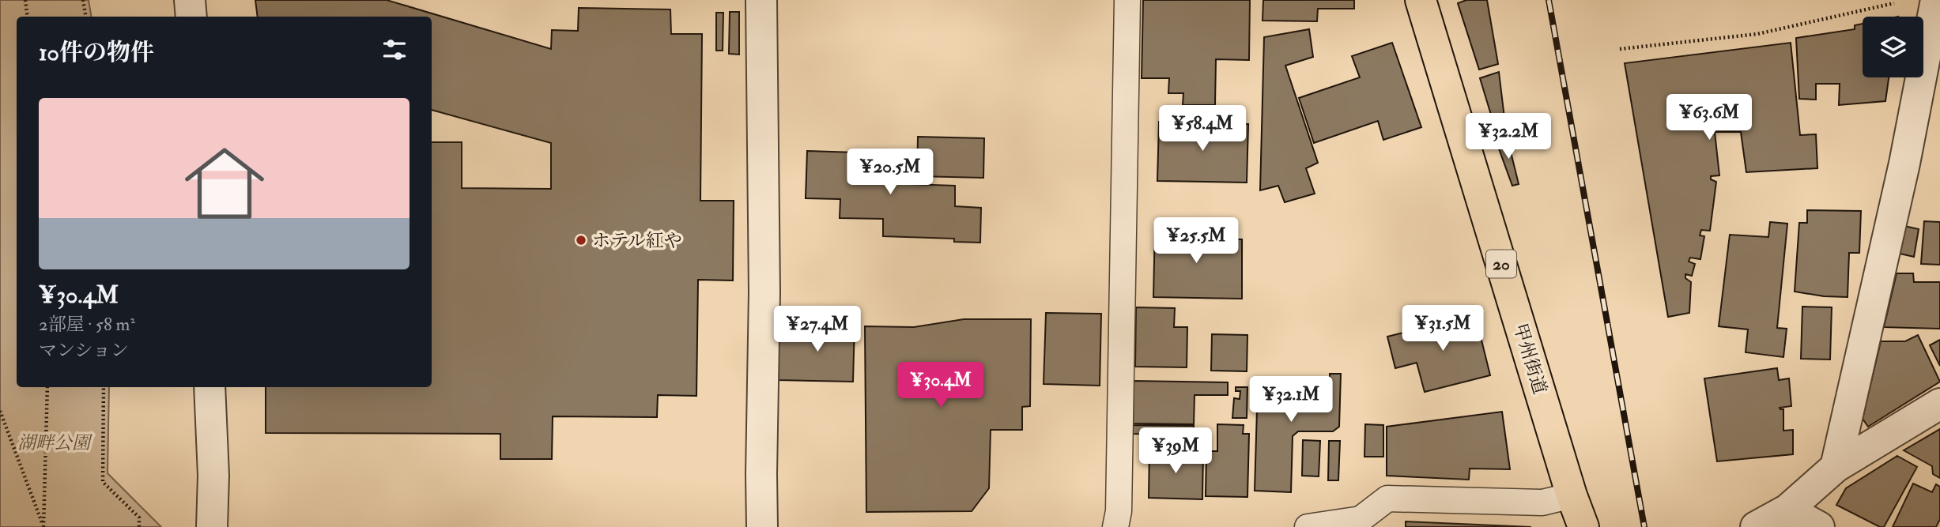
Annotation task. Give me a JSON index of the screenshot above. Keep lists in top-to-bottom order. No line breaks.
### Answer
{"streets":{"highway":["20","甲州街道"]},"parks":["湖畔公園"],"places":["ホテル紅や"],"page":{"heading":"10件の物件","list":[{"name":"¥30.4M","note":"2部屋 · 58 m² · マンション"}],"price":["¥63.6M","¥58.4M","¥32.2M","¥20.5M","¥25.5M","¥31.5M","¥27.4M","¥30.4M","¥32.1M","¥39M"]}}
